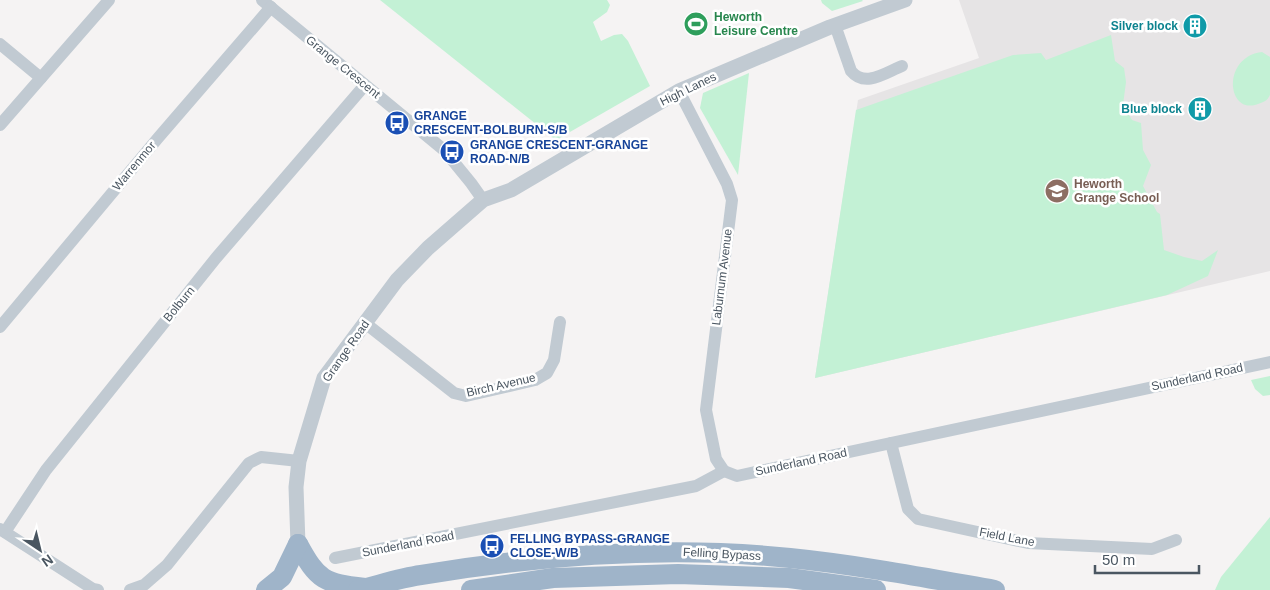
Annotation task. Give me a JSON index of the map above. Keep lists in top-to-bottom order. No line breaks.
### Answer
{"streets":{"highway":["Felling Bypass"],"street":["Grange Crescent","High Lanes","Warrenmor","Laburnum Avenue","Bolburn","Grange Road","Sunderland Road","Birch Avenue","Field Lane"]},"crossings":[["Grange Crescent","High Lanes"],["Grange Crescent","Warrenmor"],["Grange Crescent","Bolburn"],["Grange Crescent","Grange Road"],["High Lanes","Laburnum Avenue"],["High Lanes","Grange Road"],["Laburnum Avenue","Sunderland Road"],["Grange Road","Birch Avenue"],["Grange Road","Felling Bypass"],["Sunderland Road","Field Lane"]],"places":{"sports":["Heworth Leisure Centre"],"building":["Silver block","Blue block"],"bus stop":["GRANGE CRESCENT-BOLBURN-S/B","GRANGE CRESCENT-GRANGE ROAD-N/B","FELLING BYPASS-GRANGE CLOSE-W/B"],"school or university":["Heworth Grange School"]},"scale_bar":"50 m","north":"bottom right"}
